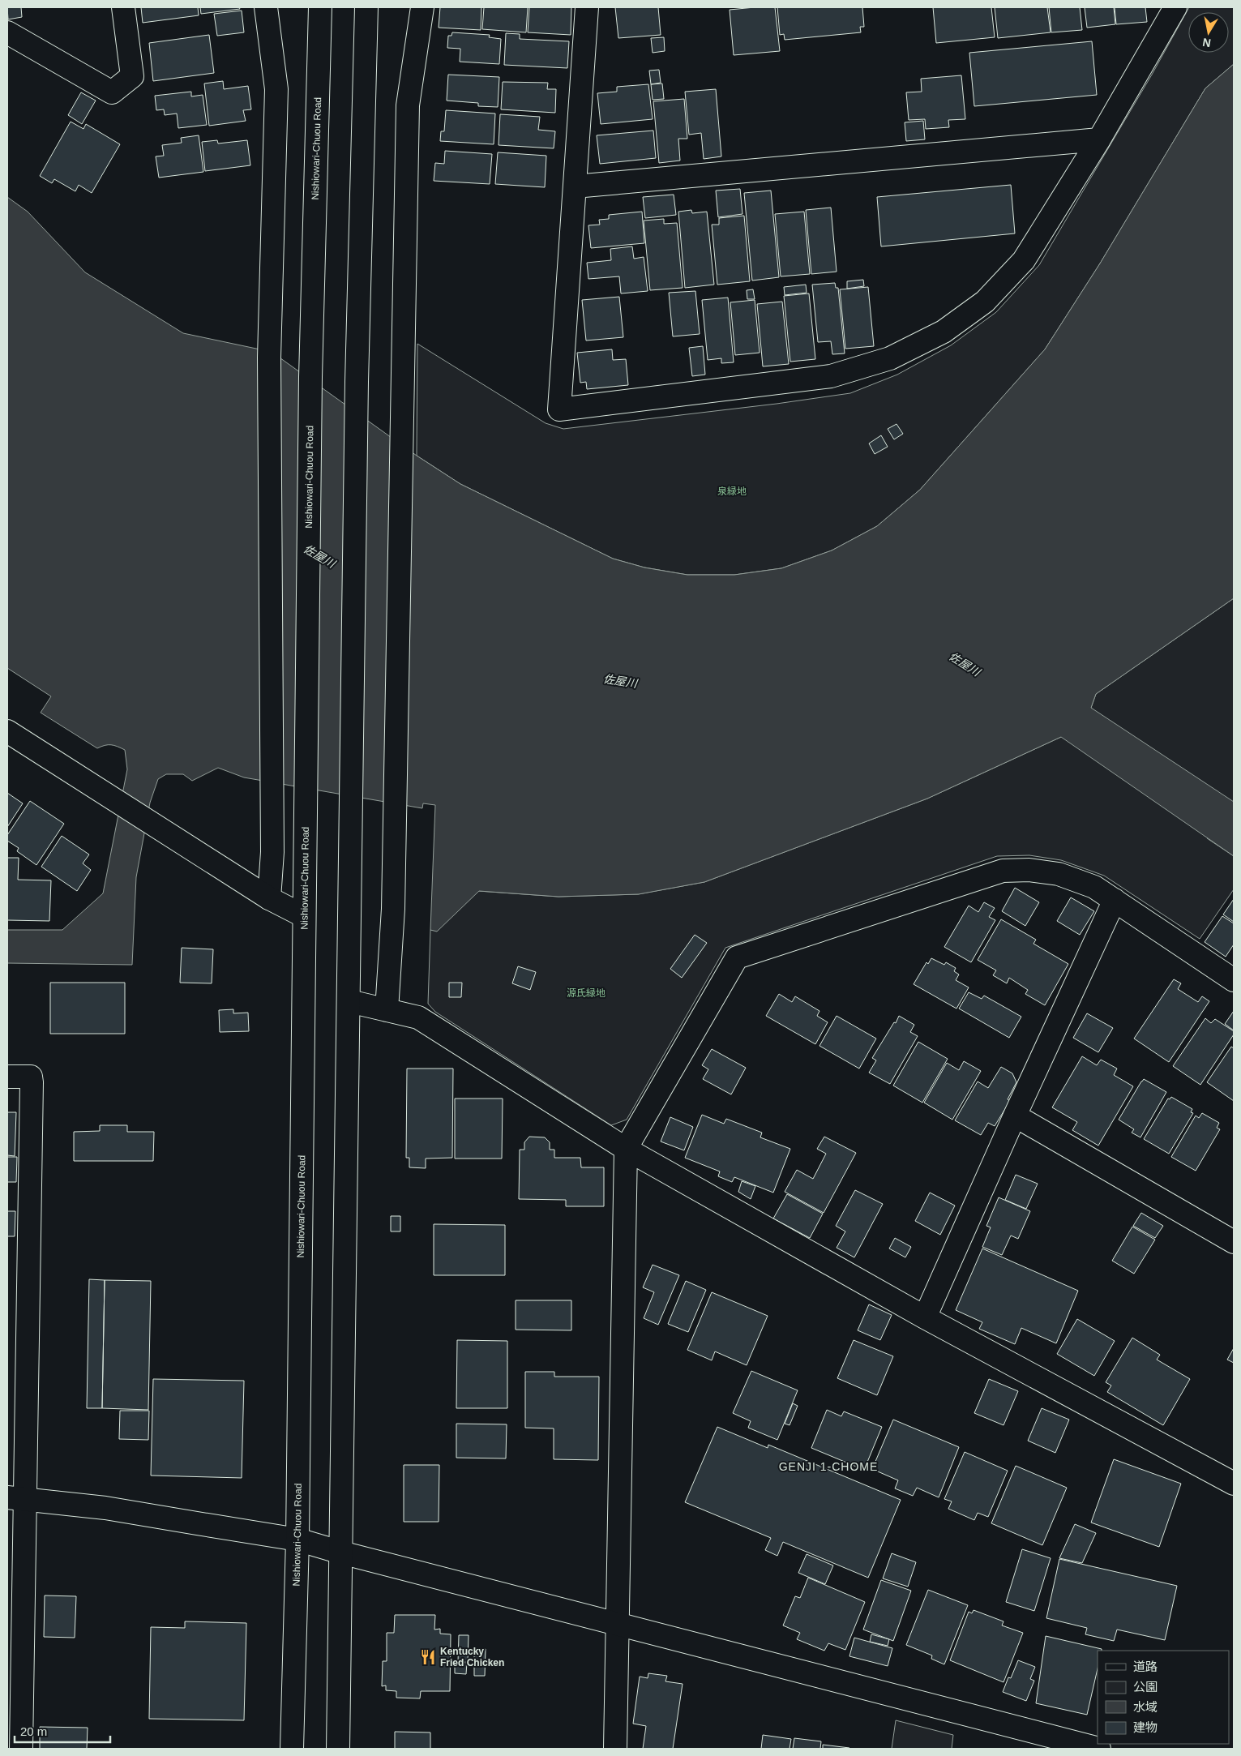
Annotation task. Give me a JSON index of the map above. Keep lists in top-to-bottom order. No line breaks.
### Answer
{"streets":{"street":["Nishiowari-Chuou Road"]},"districts":["GENJI 1-CHOME"],"water":["佐屋川"],"parks":["泉緑地","源氏緑地"],"places":{"restaurant":["Kentucky Fried Chicken"]},"legend":["道路","公園","水域","建物"],"scale_bar":"20 m","north":"bottom"}
